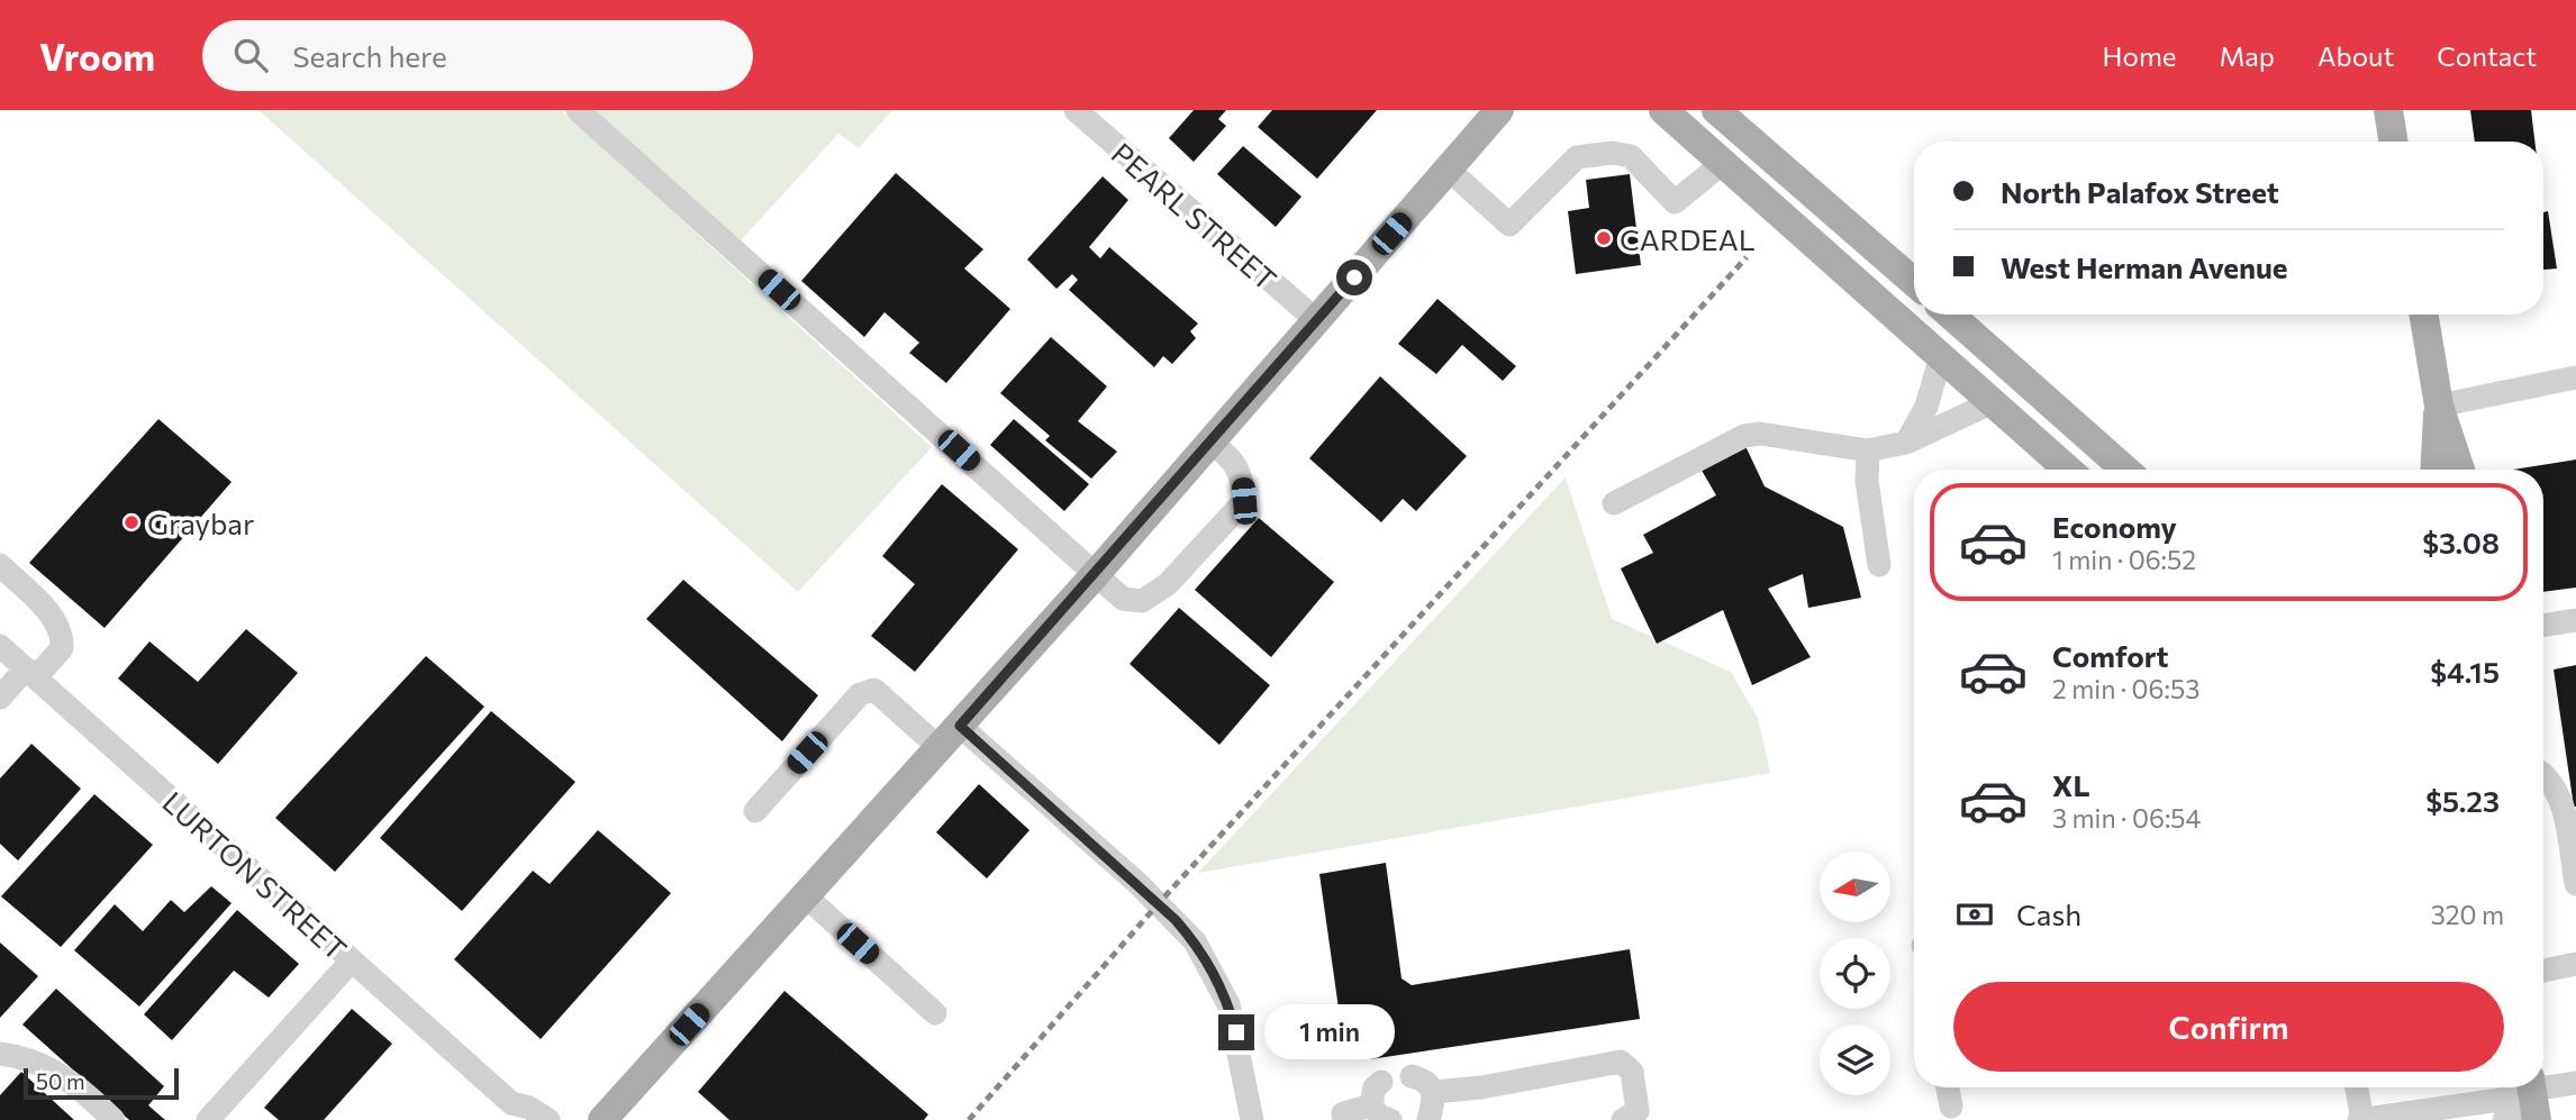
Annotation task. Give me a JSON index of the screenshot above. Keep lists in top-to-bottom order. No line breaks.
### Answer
{"streets":{"street":["PEARL STREET","LURTON STREET"]},"places":["CARDEAL","Graybar"],"scale_bar":"50 m","north":"left","page":{"header":"Vroom","search":"Search here","nav":["Home","Map","About","Contact"],"banner":["North Palafox Street","West Herman Avenue"],"list":[{"name":"Economy","note":"1 min · 06:52","value":"$3.08"},{"name":"Comfort","note":"2 min · 06:53","value":"$4.15"},{"name":"XL","note":"3 min · 06:54","value":"$5.23"}],"pay":["Cash","320 m"],"buttons":"Confirm","bubble":"1 min","scale":"50 m"}}
